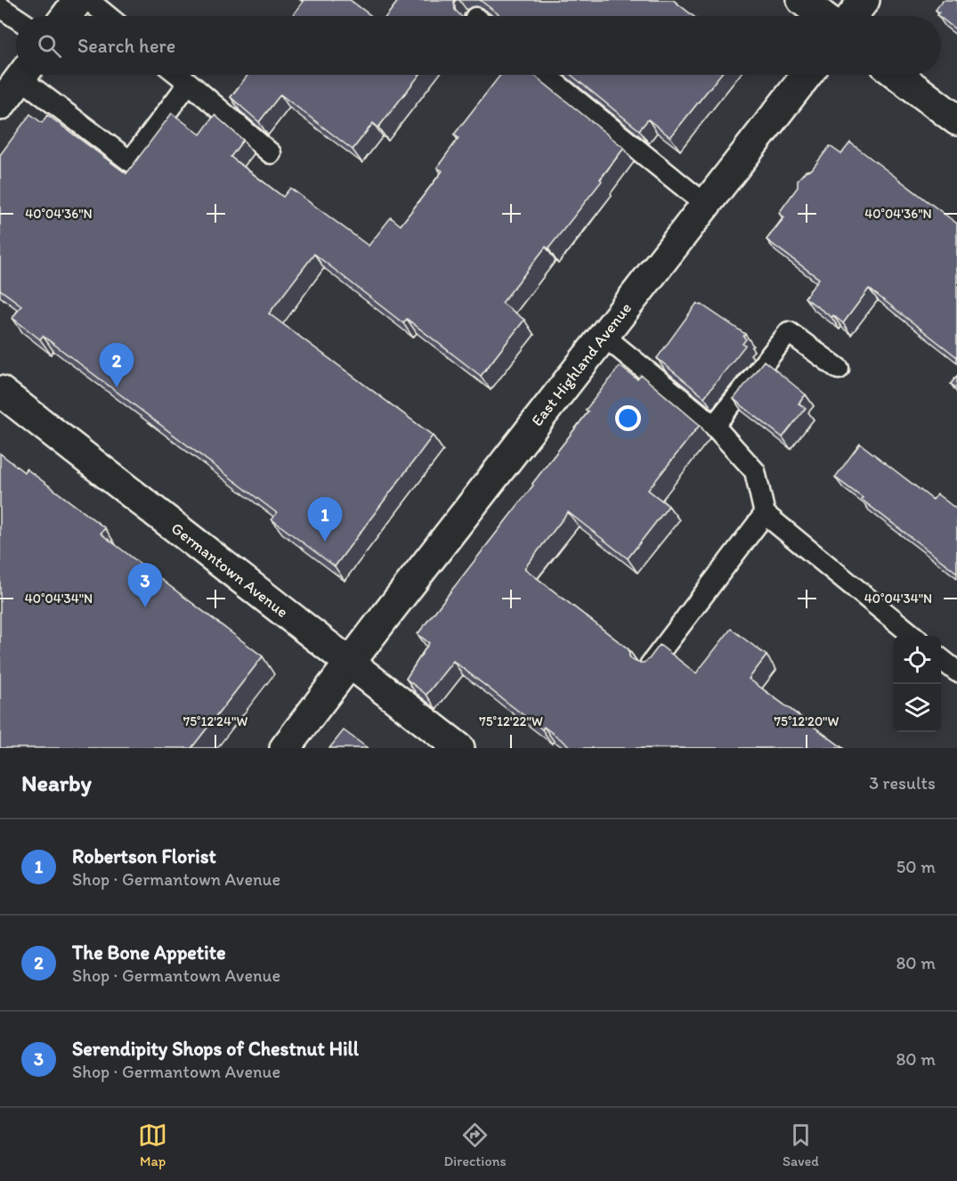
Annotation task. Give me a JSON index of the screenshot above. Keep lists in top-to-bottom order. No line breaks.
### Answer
{"streets":{"street":["East Highland Avenue","Germantown Avenue"]},"crossings":[["East Highland Avenue","Germantown Avenue"]],"page":{"search":"Search here","pins":["2","1","3"],"heading":["Nearby","3 results"],"list":[{"mark":"1","name":"Robertson Florist","note":"Shop · Germantown Avenue","value":"50 m"},{"mark":"2","name":"The Bone Appetite","note":"Shop · Germantown Avenue","value":"80 m"},{"mark":"3","name":"Serendipity Shops of Chestnut Hill","note":"Shop · Germantown Avenue","value":"80 m"}],"nav":["Map","Directions","Saved"]},"coordinates":["40°04'36\"N","40°04'34\"N","75°12'24\"W","75°12'22\"W","75°12'20\"W"]}
